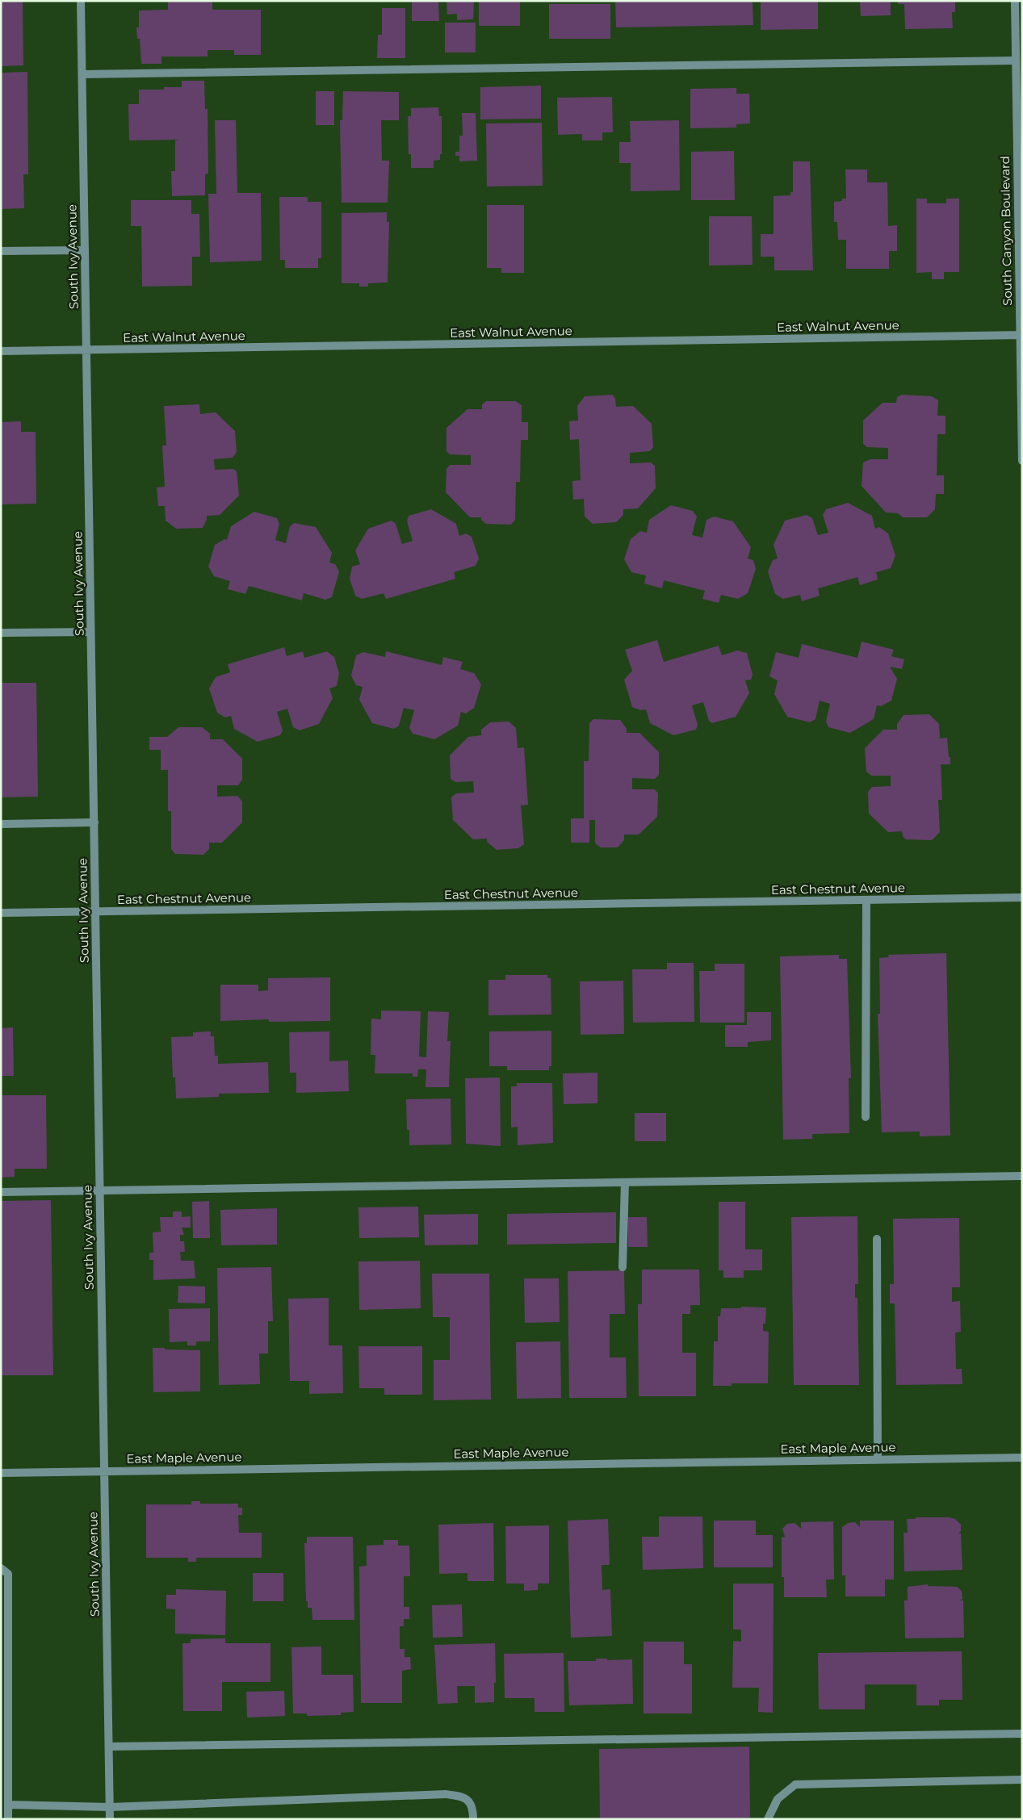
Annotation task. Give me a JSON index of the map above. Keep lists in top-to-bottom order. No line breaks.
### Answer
{"streets":{"street":["South Canyon Boulevard","South Ivy Avenue","East Walnut Avenue","East Chestnut Avenue","East Maple Avenue"]},"crossings":[["South Canyon Boulevard","East Walnut Avenue"],["South Ivy Avenue","East Walnut Avenue"],["South Ivy Avenue","East Chestnut Avenue"],["South Ivy Avenue","East Maple Avenue"]]}
